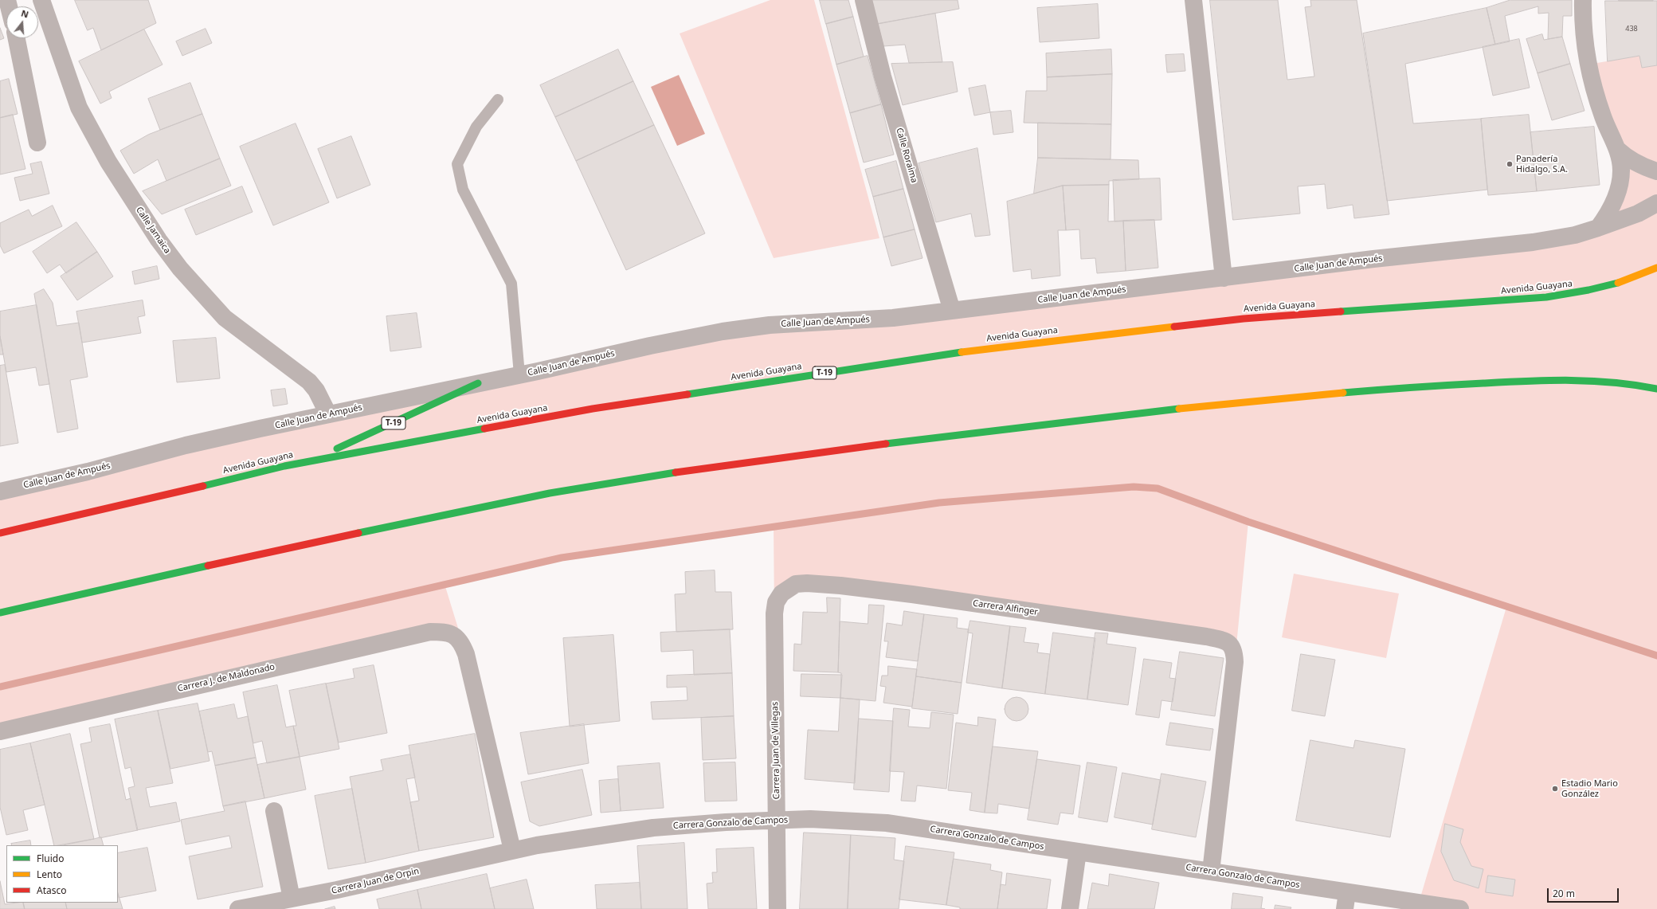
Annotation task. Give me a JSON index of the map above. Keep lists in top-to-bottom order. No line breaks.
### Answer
{"streets":{"highway":["Avenida Guayana","T-19"],"street":["Calle Roraima","Calle Jamaica","Calle Juan de Ampués","Carrera Alfinger","Carrera J. de Maldonado","Carrera Juan de Villegas","Carrera Gonzalo de Campos","Carrera Juan de Orpin"]},"crossings":[["Calle Roraima","Calle Juan de Ampués"],["Calle Jamaica","Calle Juan de Ampués"],["Calle Juan de Ampués","T-19"],["Avenida Guayana","T-19"],["Carrera Alfinger","Carrera Juan de Villegas"],["Carrera Alfinger","Carrera Gonzalo de Campos"],["Carrera J. de Maldonado","Carrera Gonzalo de Campos"],["Carrera J. de Maldonado","Carrera Juan de Orpin"],["Carrera Juan de Villegas","Carrera Gonzalo de Campos"],["Carrera Gonzalo de Campos","Carrera Juan de Orpin"]],"places":["Panadería Hidalgo, S.A.","Estadio Mario González"],"house_numbers":["438"],"legend":["Fluido","Lento","Atasco"],"scale_bar":"20 m","north":"top"}
